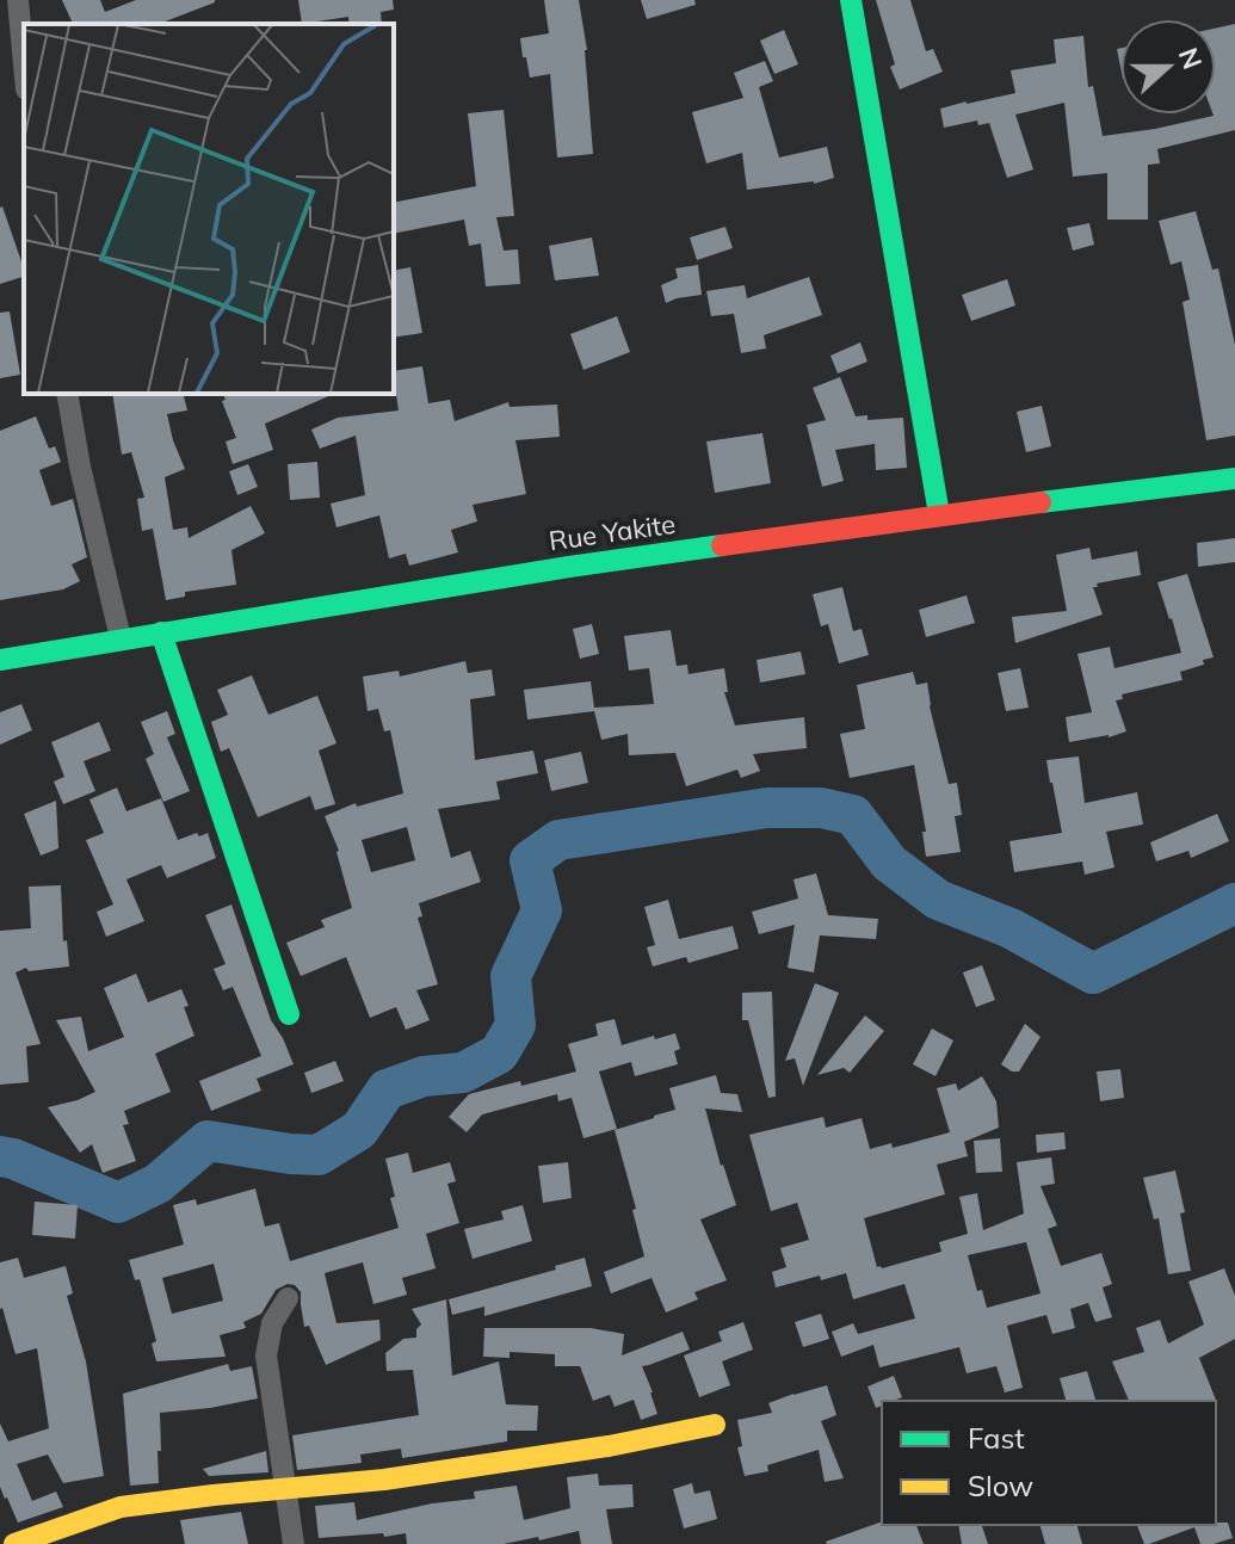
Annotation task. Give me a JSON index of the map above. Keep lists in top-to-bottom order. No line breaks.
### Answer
{"streets":{"street":["Rue Yakite"]},"legend":["Fast","Slow"],"north":"right"}
